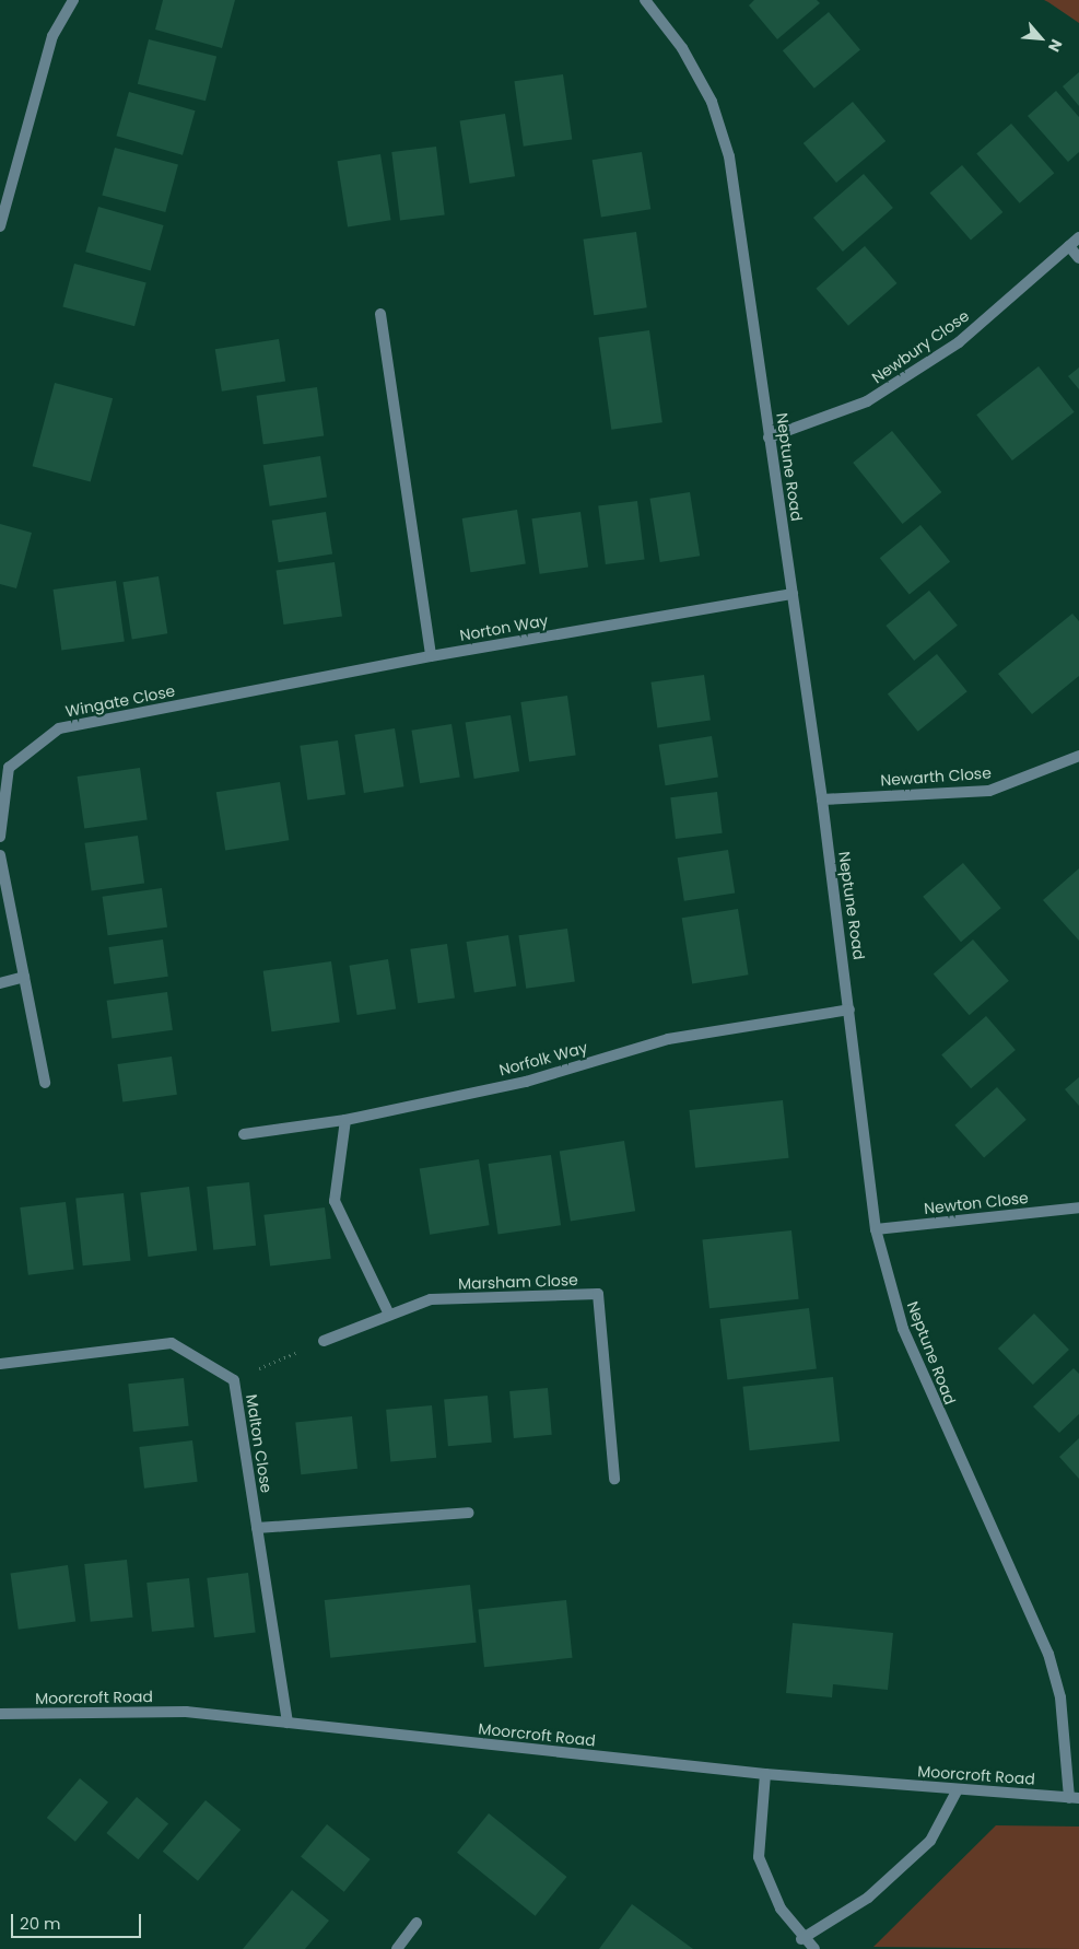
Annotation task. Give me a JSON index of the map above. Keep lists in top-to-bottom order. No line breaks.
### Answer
{"streets":{"street":["Newbury Close","Neptune Road","Norton Way","Wingate Close","Newarth Close","Norfolk Way","Newton Close","Marsham Close","Malton Close","Moorcroft Road"]},"crossings":[["Newbury Close","Neptune Road"],["Neptune Road","Norton Way"],["Neptune Road","Newarth Close"],["Neptune Road","Norfolk Way"],["Neptune Road","Newton Close"],["Neptune Road","Moorcroft Road"],["Norton Way","Wingate Close"],["Malton Close","Moorcroft Road"]],"scale_bar":"20 m","north":"bottom right"}
